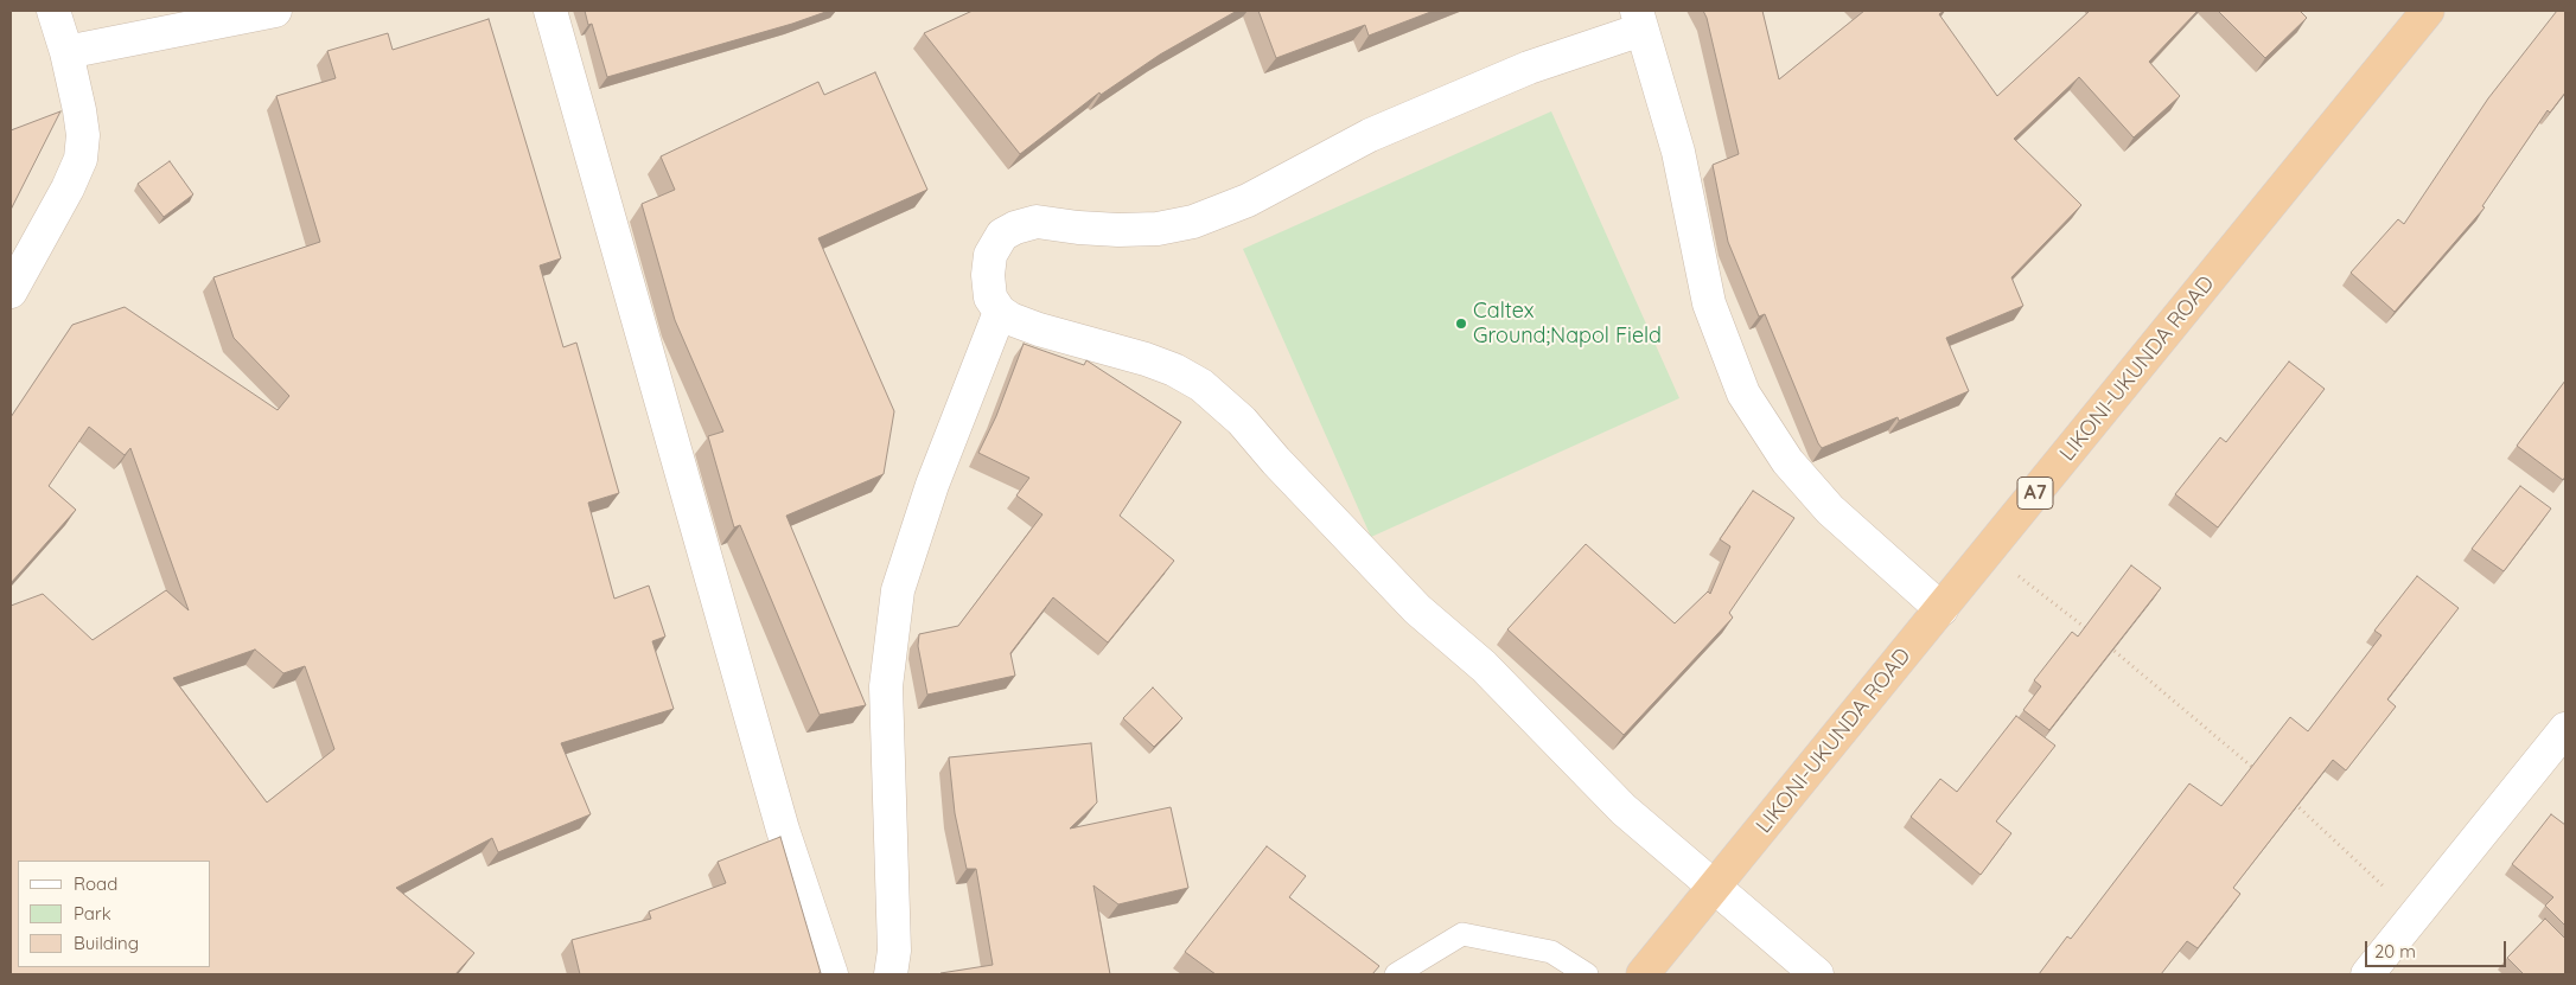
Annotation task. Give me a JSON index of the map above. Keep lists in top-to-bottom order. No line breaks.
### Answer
{"streets":{"highway":["LIKONI-UKUNDA ROAD","A7"]},"places":["Caltex Ground;Napol Field"],"legend":["Road","Park","Building"],"scale_bar":"20 m"}
